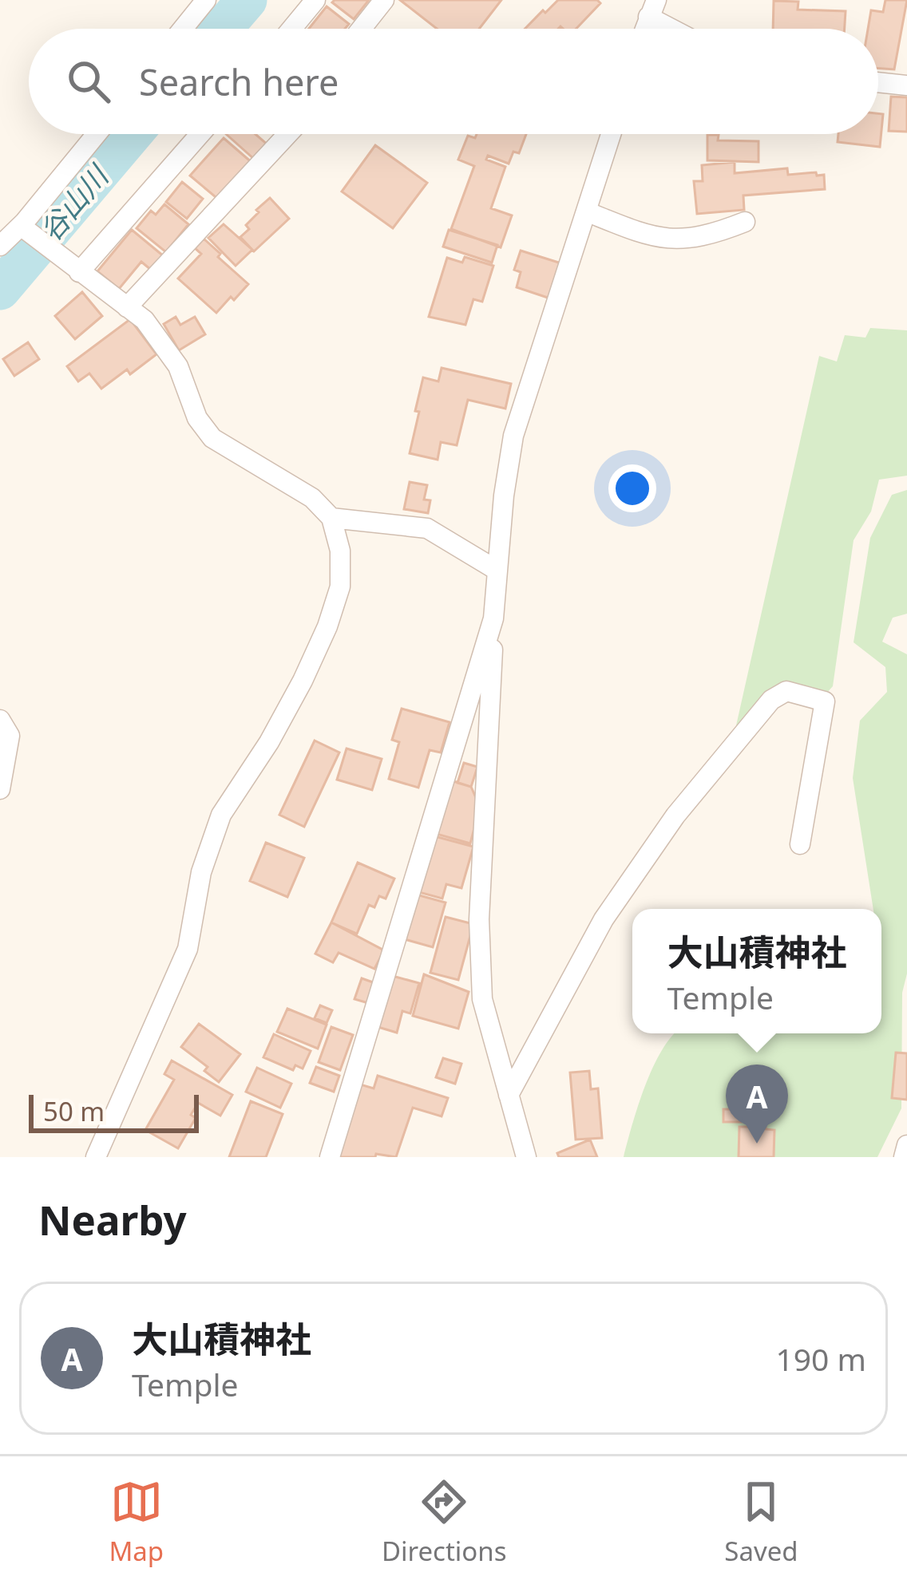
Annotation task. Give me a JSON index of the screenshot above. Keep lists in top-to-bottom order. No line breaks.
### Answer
{"water":["谷山川"],"scale_bar":"50 m","page":{"search":"Search here","popup":["大山積神社","Temple"],"pins":"A","scale":"50 m","heading":"Nearby","list":[{"mark":"A","name":"大山積神社","note":"Temple","value":"190 m"}],"nav":["Map","Directions","Saved"]}}
